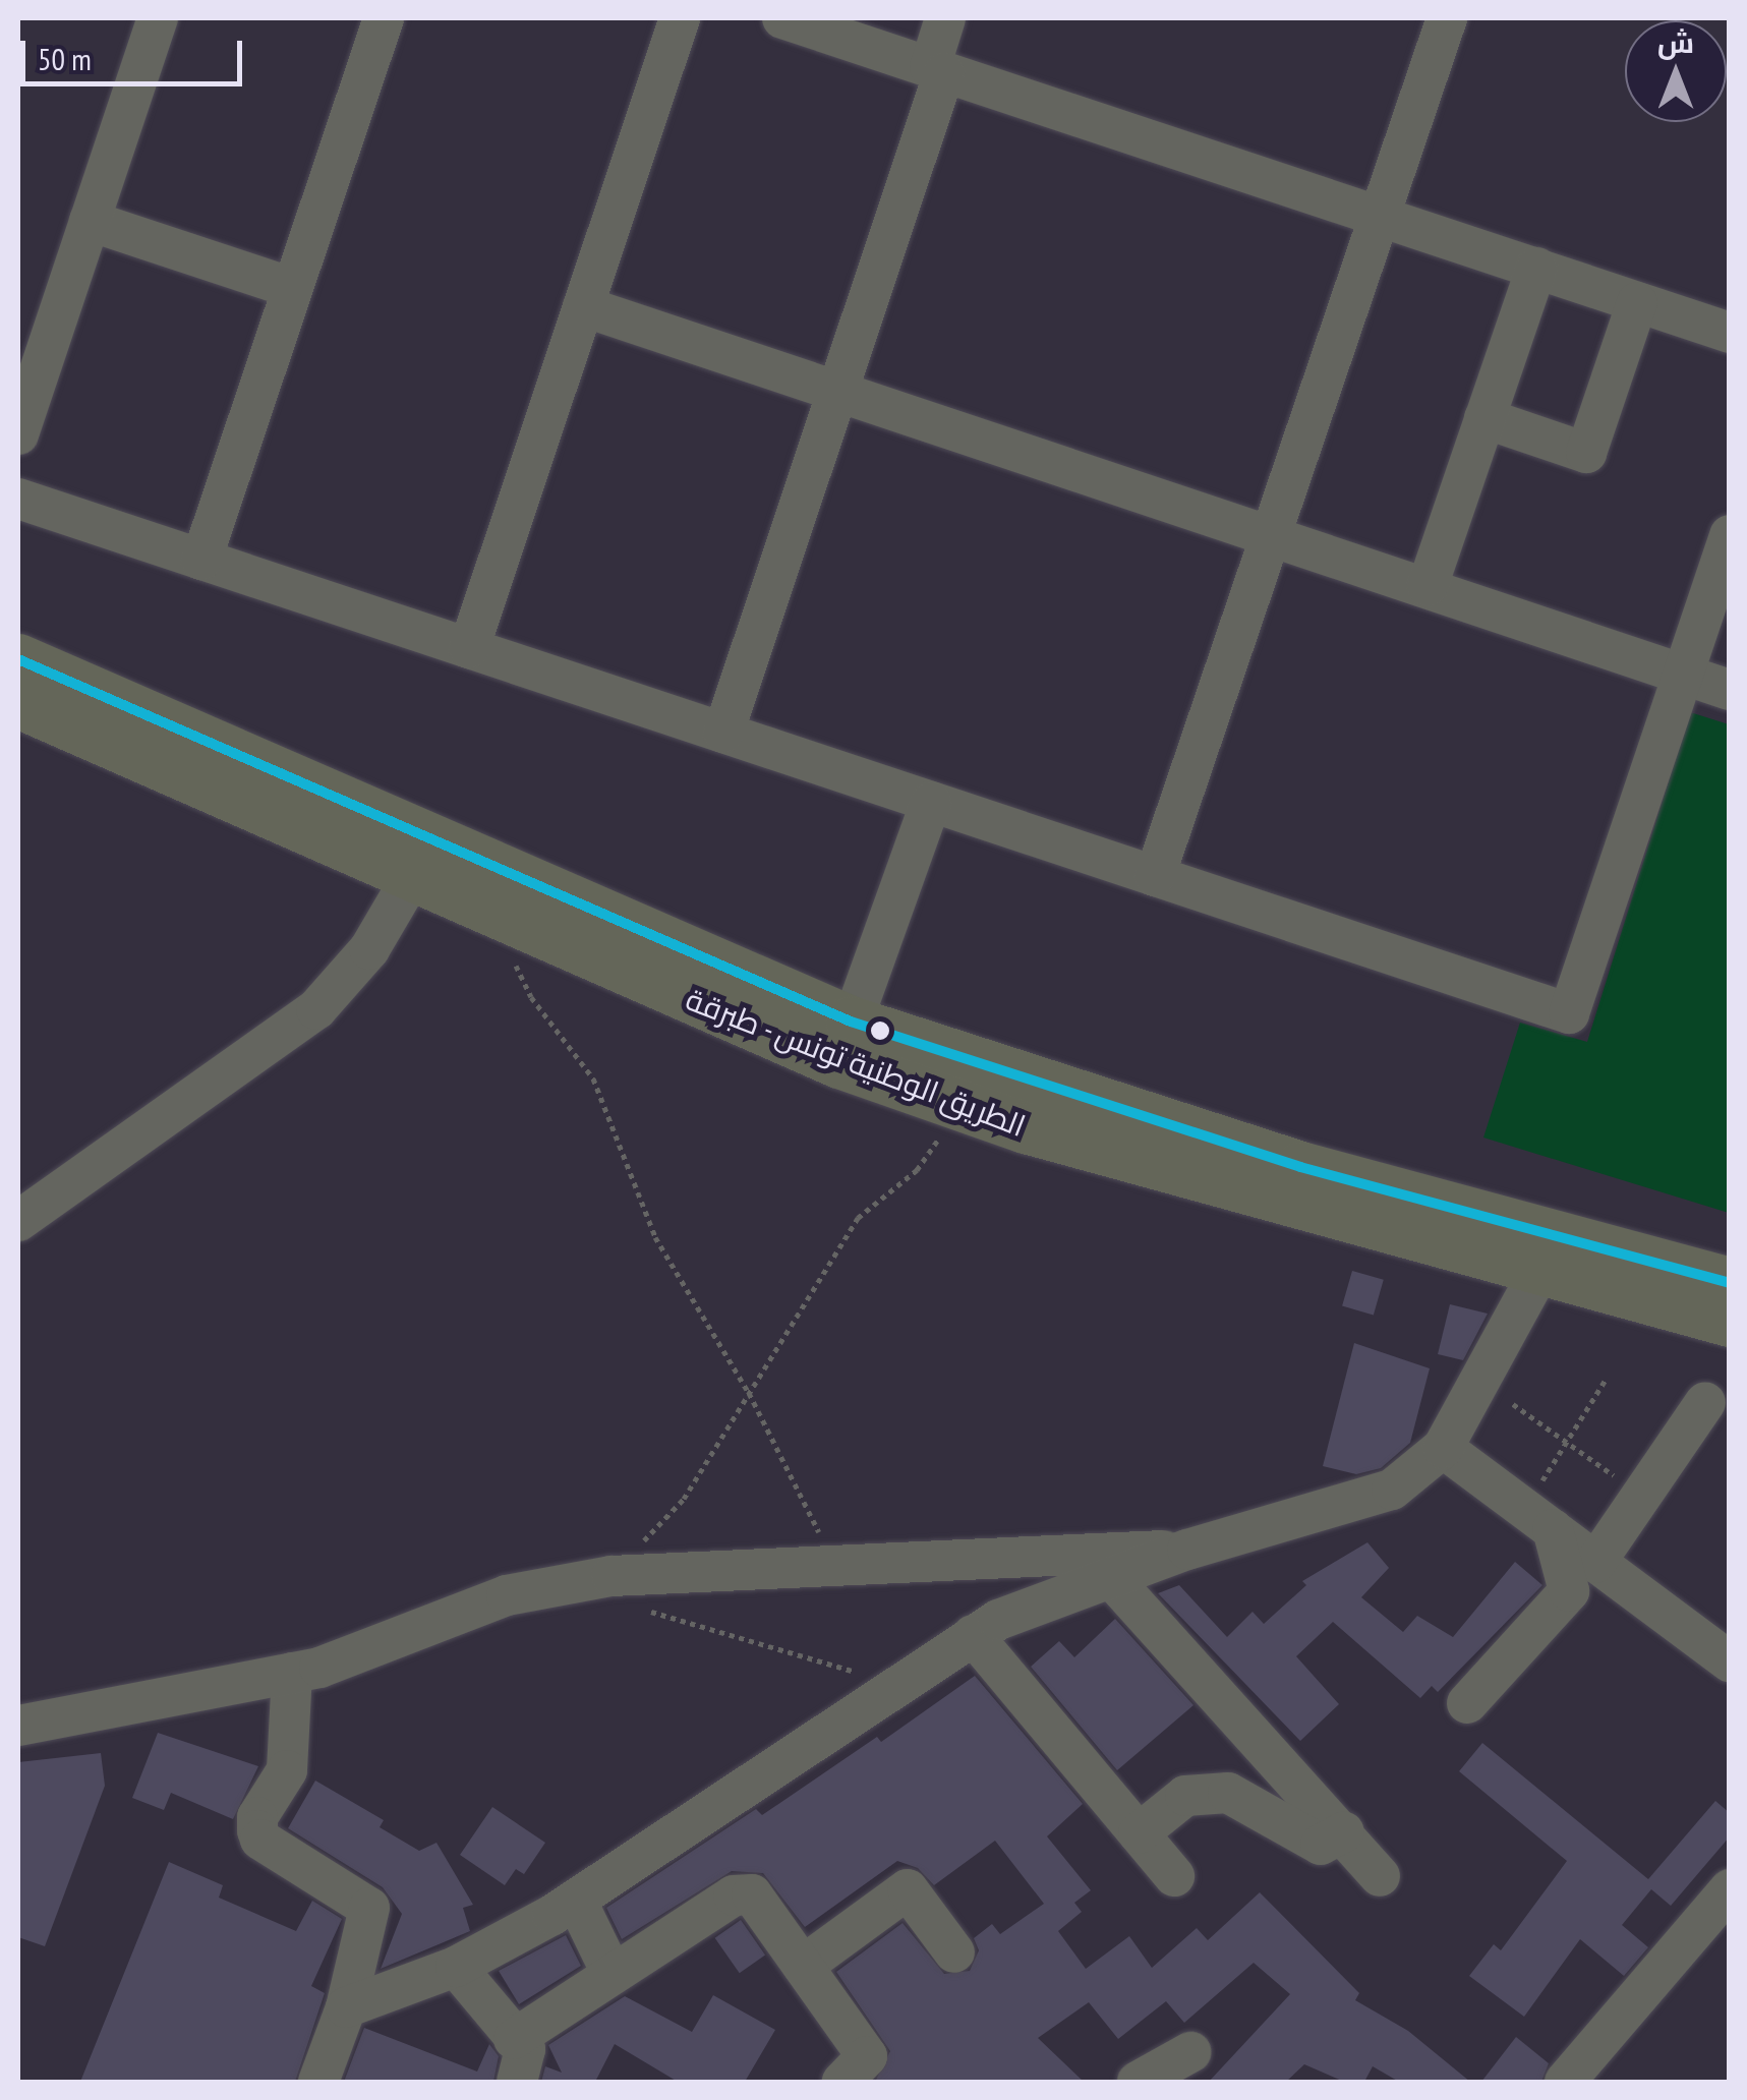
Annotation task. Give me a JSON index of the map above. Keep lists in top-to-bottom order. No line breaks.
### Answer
{"streets":{"main road":["الطريق الوطنية تونس - طبرقة"]},"scale_bar":"50 m","north":"top"}
